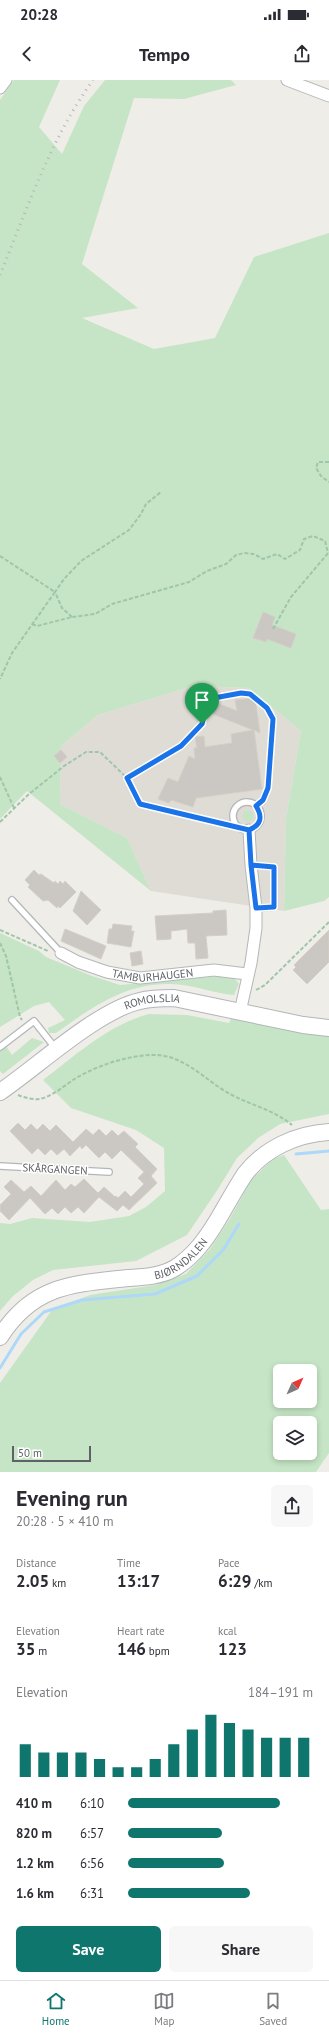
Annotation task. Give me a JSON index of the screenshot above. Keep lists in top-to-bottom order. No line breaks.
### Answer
{"streets":{"main road":["ROMOLSLIA","BJØRNDALEN"],"street":["TAMBURHAUGEN"],"lane":["SKÅRGANGEN"]},"scale_bar":"50 m","north":"top right","page":{"status":"20:28","header":"Tempo","scale":"50 m","heading":["Evening run","20:28 · 5 × 410 m"],"stats":[["Distance","2.05 km"],["Time","13:17"],["Pace","6:29 /km"],["Elevation","35 m"],["Heart rate","146 bpm"],["kcal","123"]],"chart":["Elevation","184–191 m"],"list":[{"name":"410 m","note":"6:10"},{"name":"820 m","note":"6:57"},{"name":"1.2 km","note":"6:56"},{"name":"1.6 km","note":"6:31"}],"buttons":["Save","Share"],"tabs":["Home","Map","Saved"]}}
